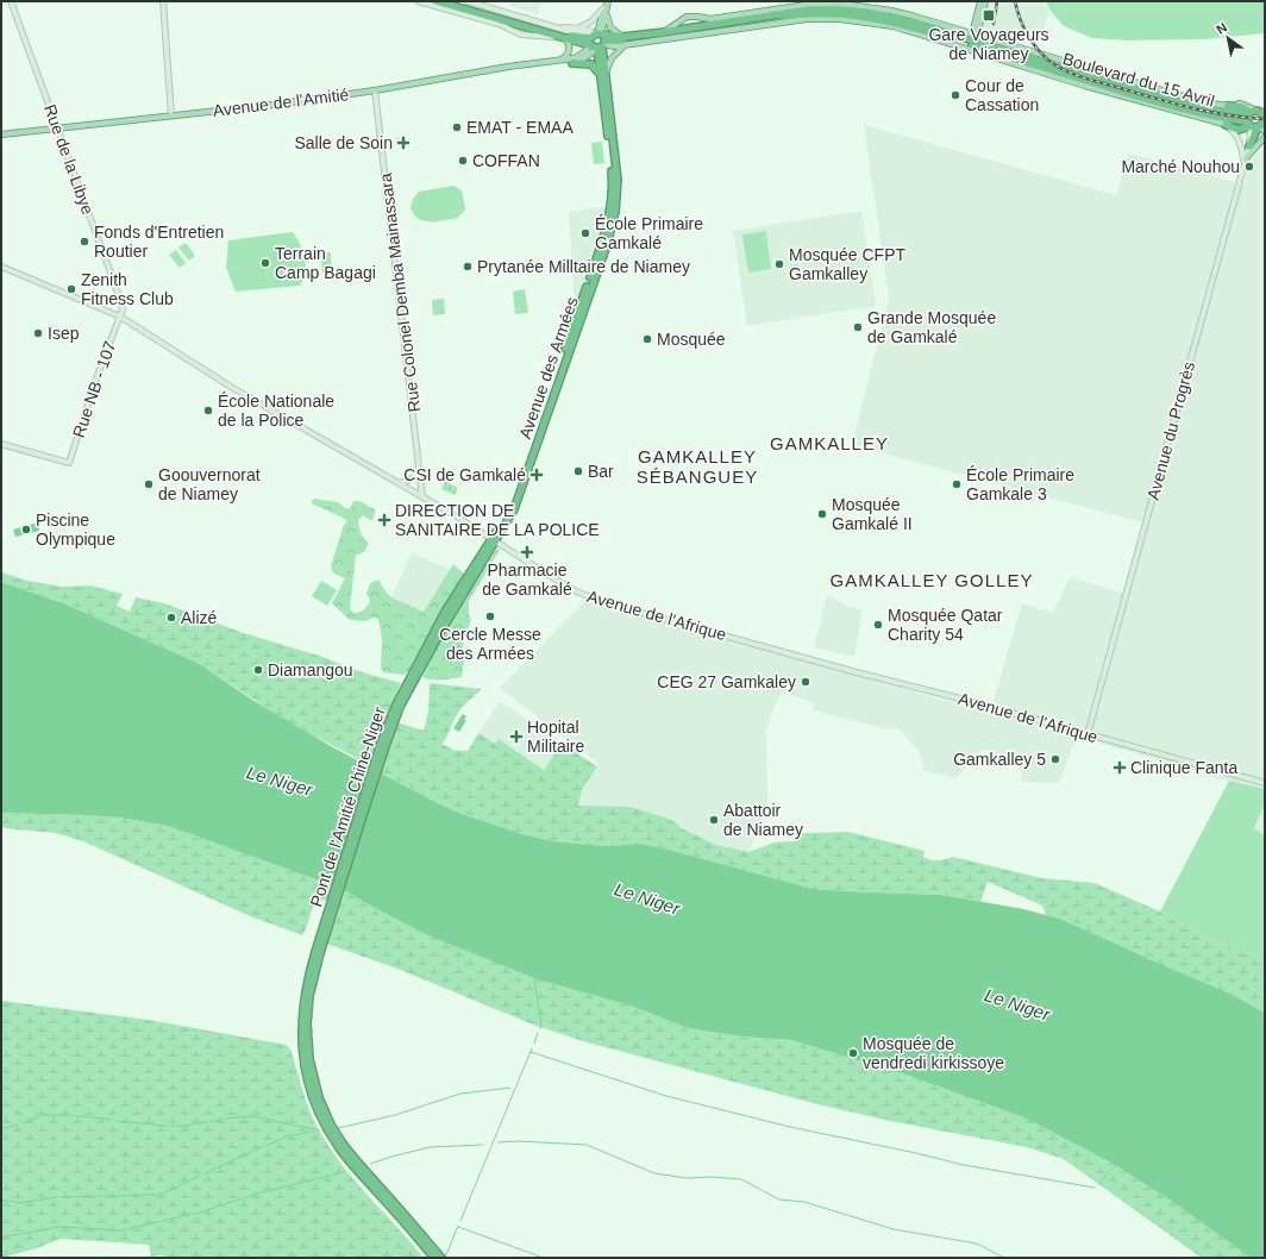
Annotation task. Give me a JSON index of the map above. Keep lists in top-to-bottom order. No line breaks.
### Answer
{"streets":{"highway":["Boulevard du 15 Avril","Avenue des Armées","Pont de l'Amitié Chine-Niger"],"main road":["Avenue de l'Amitié","Rue de la Libye","Rue Colonel Demba Mainassara","Rue NB - 107","Avenue du Progrès","Avenue de l'Afrique"]},"crossings":[["Boulevard du 15 Avril","Avenue de l'Amitié"],["Boulevard du 15 Avril","Avenue des Armées"],["Avenue de l'Amitié","Rue de la Libye"],["Avenue de l'Amitié","Rue Colonel Demba Mainassara"],["Avenue de l'Amitié","Avenue des Armées"],["Rue de la Libye","Rue NB - 107"],["Rue de la Libye","Avenue de l'Afrique"],["Rue Colonel Demba Mainassara","Avenue de l'Afrique"],["Avenue des Armées","Avenue de l'Afrique"],["Avenue des Armées","Pont de l'Amitié Chine-Niger"],["Rue NB - 107","Avenue de l'Afrique"],["Avenue du Progrès","Avenue de l'Afrique"]],"districts":["GAMKALLEY","GAMKALLEY SÉBANGUEY","GAMKALLEY GOLLEY"],"water":["Le Niger"],"places":{"transit":["Gare Voyageurs de Niamey"],"other":["Cour de Cassation","EMAT - EMAA","COFFAN","Marché Nouhou","École Primaire Gamkalé","Fonds d'Entretien Routier","Terrain Camp Bagagi","Mosquée CFPT Gamkalley","Prytanée Milltaire de Niamey","Zenith Fitness Club","Grande Mosquée de Gamkalé","Isep","Mosquée","École Nationale de la Police","Bar","Goouvernorat de Niamey","École Primaire Gamkale 3","Mosquée Gamkalé II","Piscine Olympique","Cercle Messe des Armées","Alizé","Mosquée Qatar Charity 54","Diamangou","CEG 27 Gamkaley","Gamkalley 5","Abattoir de Niamey","Mosquée de vendredi kirkissoye"],"health":["Salle de Soin","CSI de Gamkalé","DIRECTION DE SANITAIRE DE LA POLICE","Pharmacie de Gamkalé","Hopital Militaire","Clinique Fanta"]},"north":"top left"}
